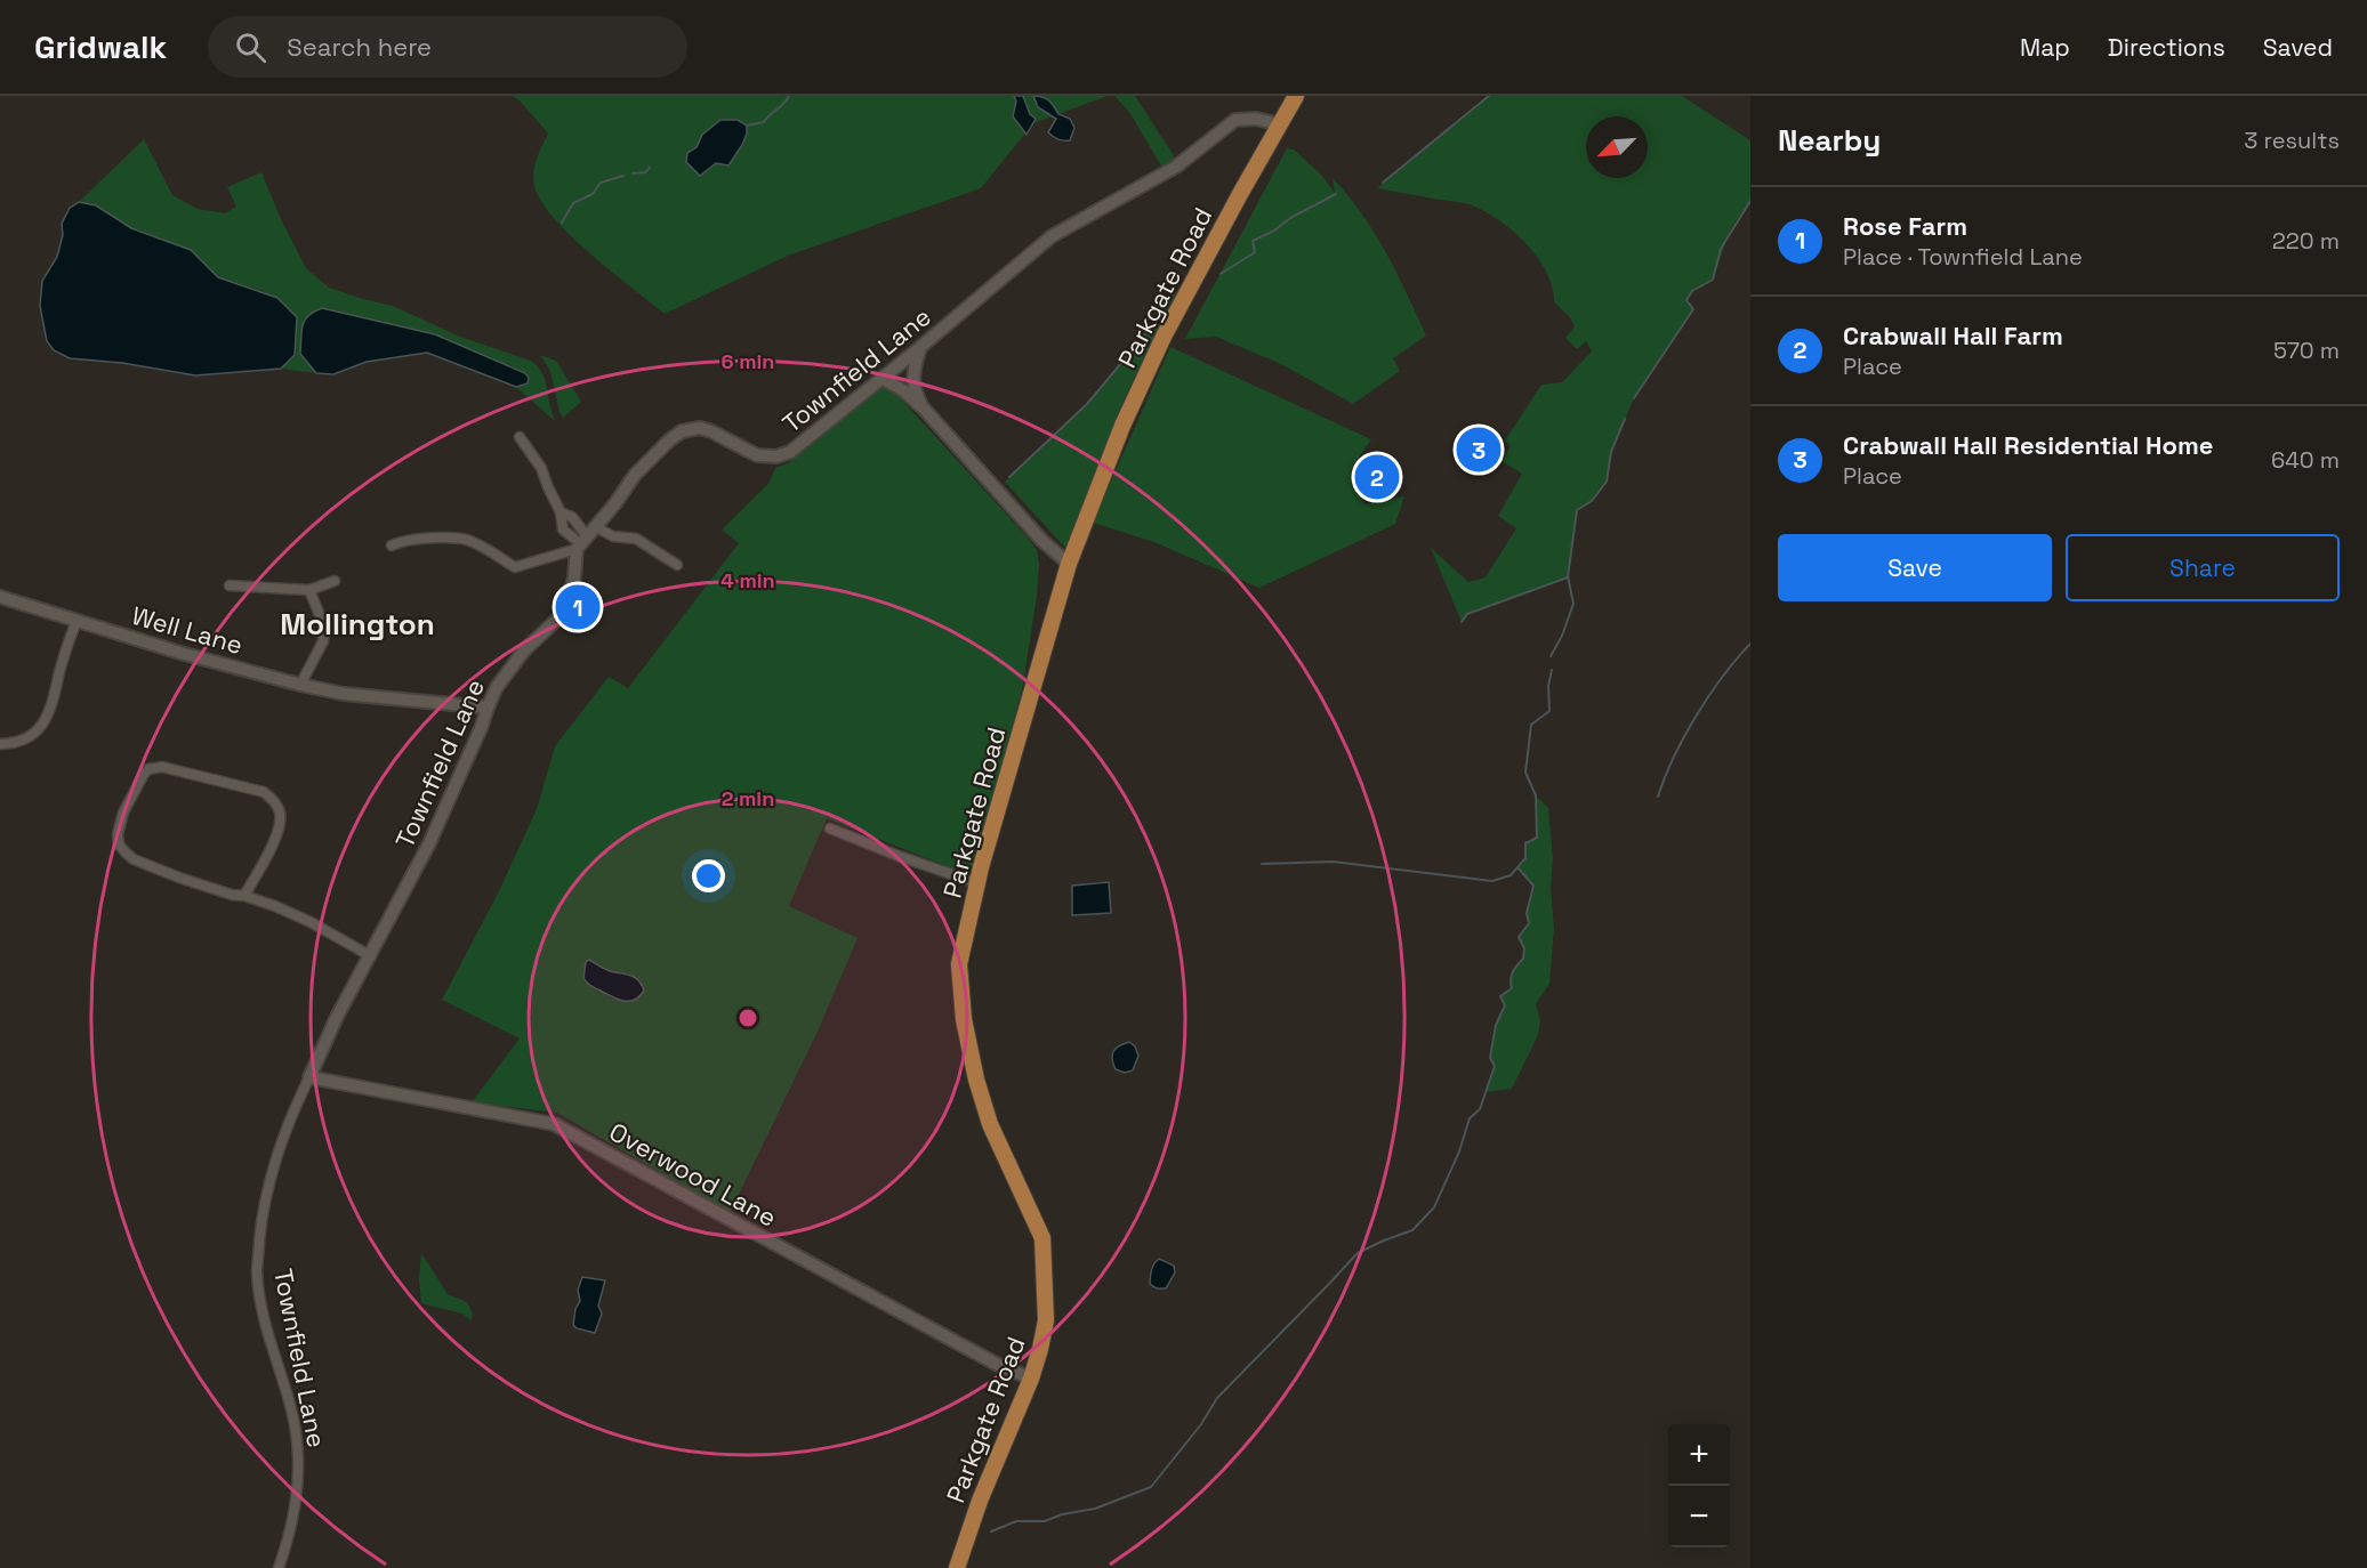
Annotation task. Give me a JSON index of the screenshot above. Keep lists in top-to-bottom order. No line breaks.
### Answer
{"streets":{"main road":["Parkgate Road"],"street":["Townfield Lane","Well Lane","Overwood Lane"]},"crossings":[["Parkgate Road","Townfield Lane"],["Parkgate Road","Overwood Lane"],["Townfield Lane","Well Lane"],["Townfield Lane","Overwood Lane"]],"districts":["Mollington"],"north":"bottom left","page":{"header":"Gridwalk","search":"Search here","nav":["Map","Directions","Saved"],"heading":["Nearby","3 results"],"list":[{"mark":"1","name":"Rose Farm","note":"Place · Townfield Lane","value":"220 m"},{"mark":"2","name":"Crabwall Hall Farm","note":"Place","value":"570 m"},{"mark":"3","name":"Crabwall Hall Residential Home","note":"Place","value":"640 m"}],"pins":["3","2","1"],"buttons":["Save","Share"],"map_buttons":["+","−"]},"rings":["6 min","4 min","2 min"]}
